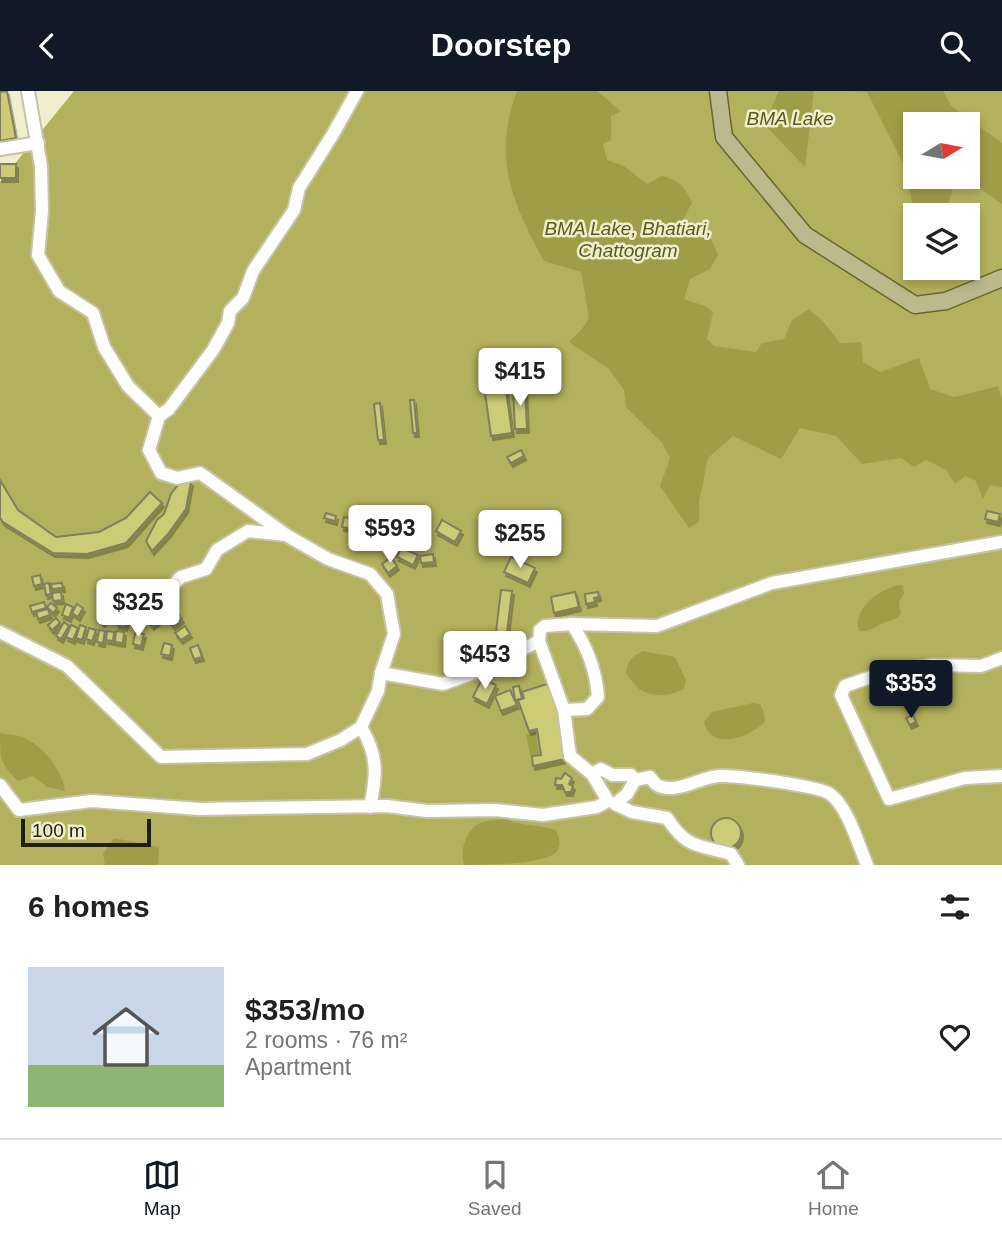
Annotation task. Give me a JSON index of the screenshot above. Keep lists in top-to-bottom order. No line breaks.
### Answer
{"water":["BMA Lake","BMA Lake, Bhatiari, Chattogram"],"scale_bar":"100 m","north":"right","page":{"header":"Doorstep","price":["$415","$593","$255","$325","$453","$353"],"scale":"100 m","heading":"6 homes","list":[{"name":"$353/mo","note":"2 rooms · 76 m² · Apartment"}],"tabs":["Map","Saved","Home"]}}
